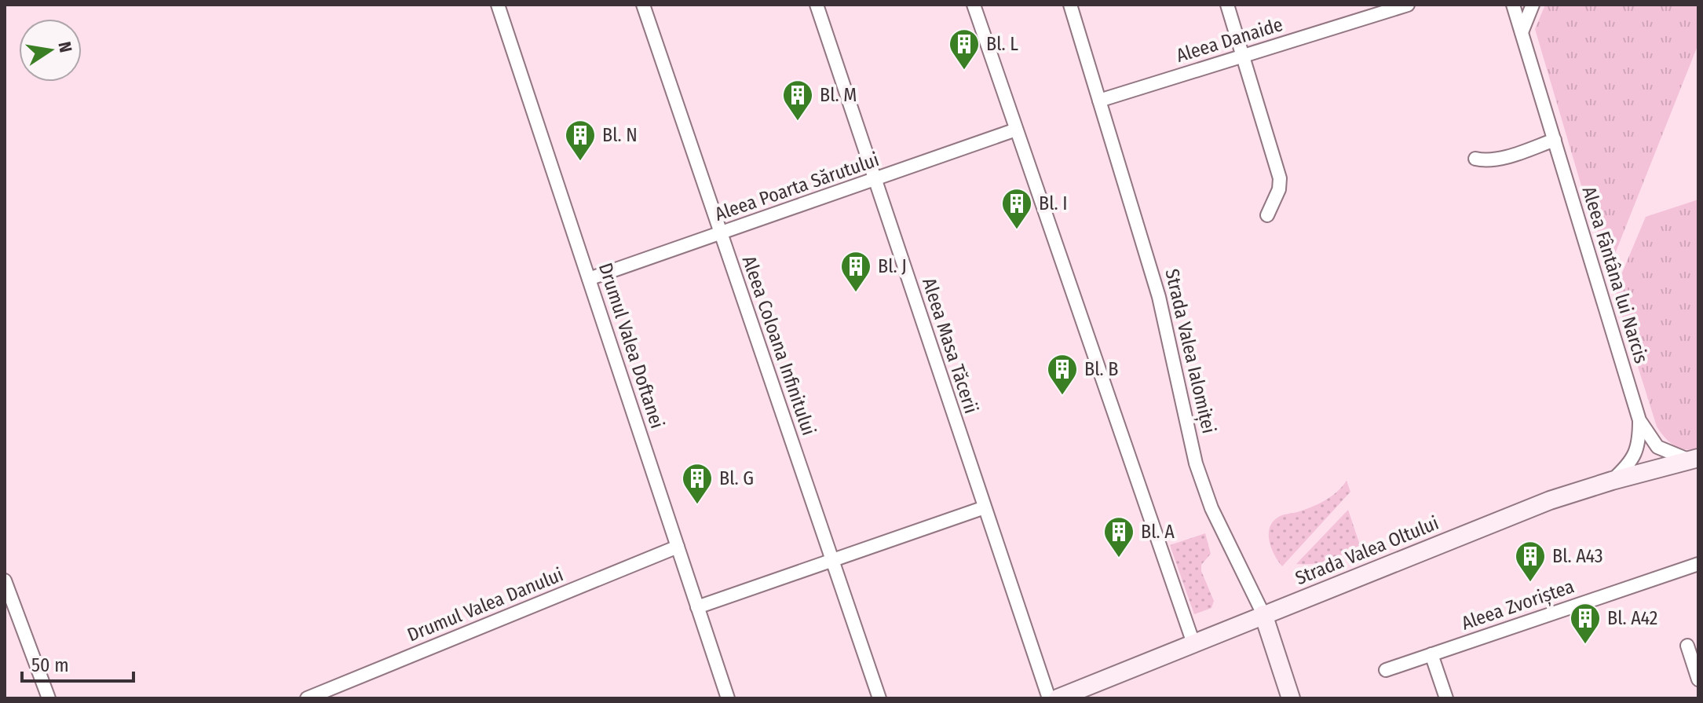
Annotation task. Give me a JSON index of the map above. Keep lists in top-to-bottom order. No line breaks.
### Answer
{"streets":{"main road":["Strada Valea Ialomiței","Strada Valea Oltului"],"street":["Aleea Danaide","Aleea Poarta Sărutului","Aleea Fântâna lui Narcis","Drumul Valea Doftanei","Aleea Coloana Infinitului","Aleea Masa Tăcerii","Drumul Valea Danului","Aleea Zvoriștea"]},"crossings":[["Aleea Danaide","Strada Valea Ialomiței"],["Aleea Poarta Sărutului","Drumul Valea Doftanei"],["Aleea Poarta Sărutului","Aleea Coloana Infinitului"],["Aleea Poarta Sărutului","Aleea Masa Tăcerii"],["Aleea Fântâna lui Narcis","Strada Valea Oltului"],["Drumul Valea Doftanei","Drumul Valea Danului"],["Strada Valea Ialomiței","Strada Valea Oltului"]],"places":{"building":["Bl. L","Bl. M","Bl. N","Bl. I","Bl. J","Bl. B","Bl. G","Bl. A","Bl. A43","Bl. A42"]},"scale_bar":"50 m","north":"right"}
